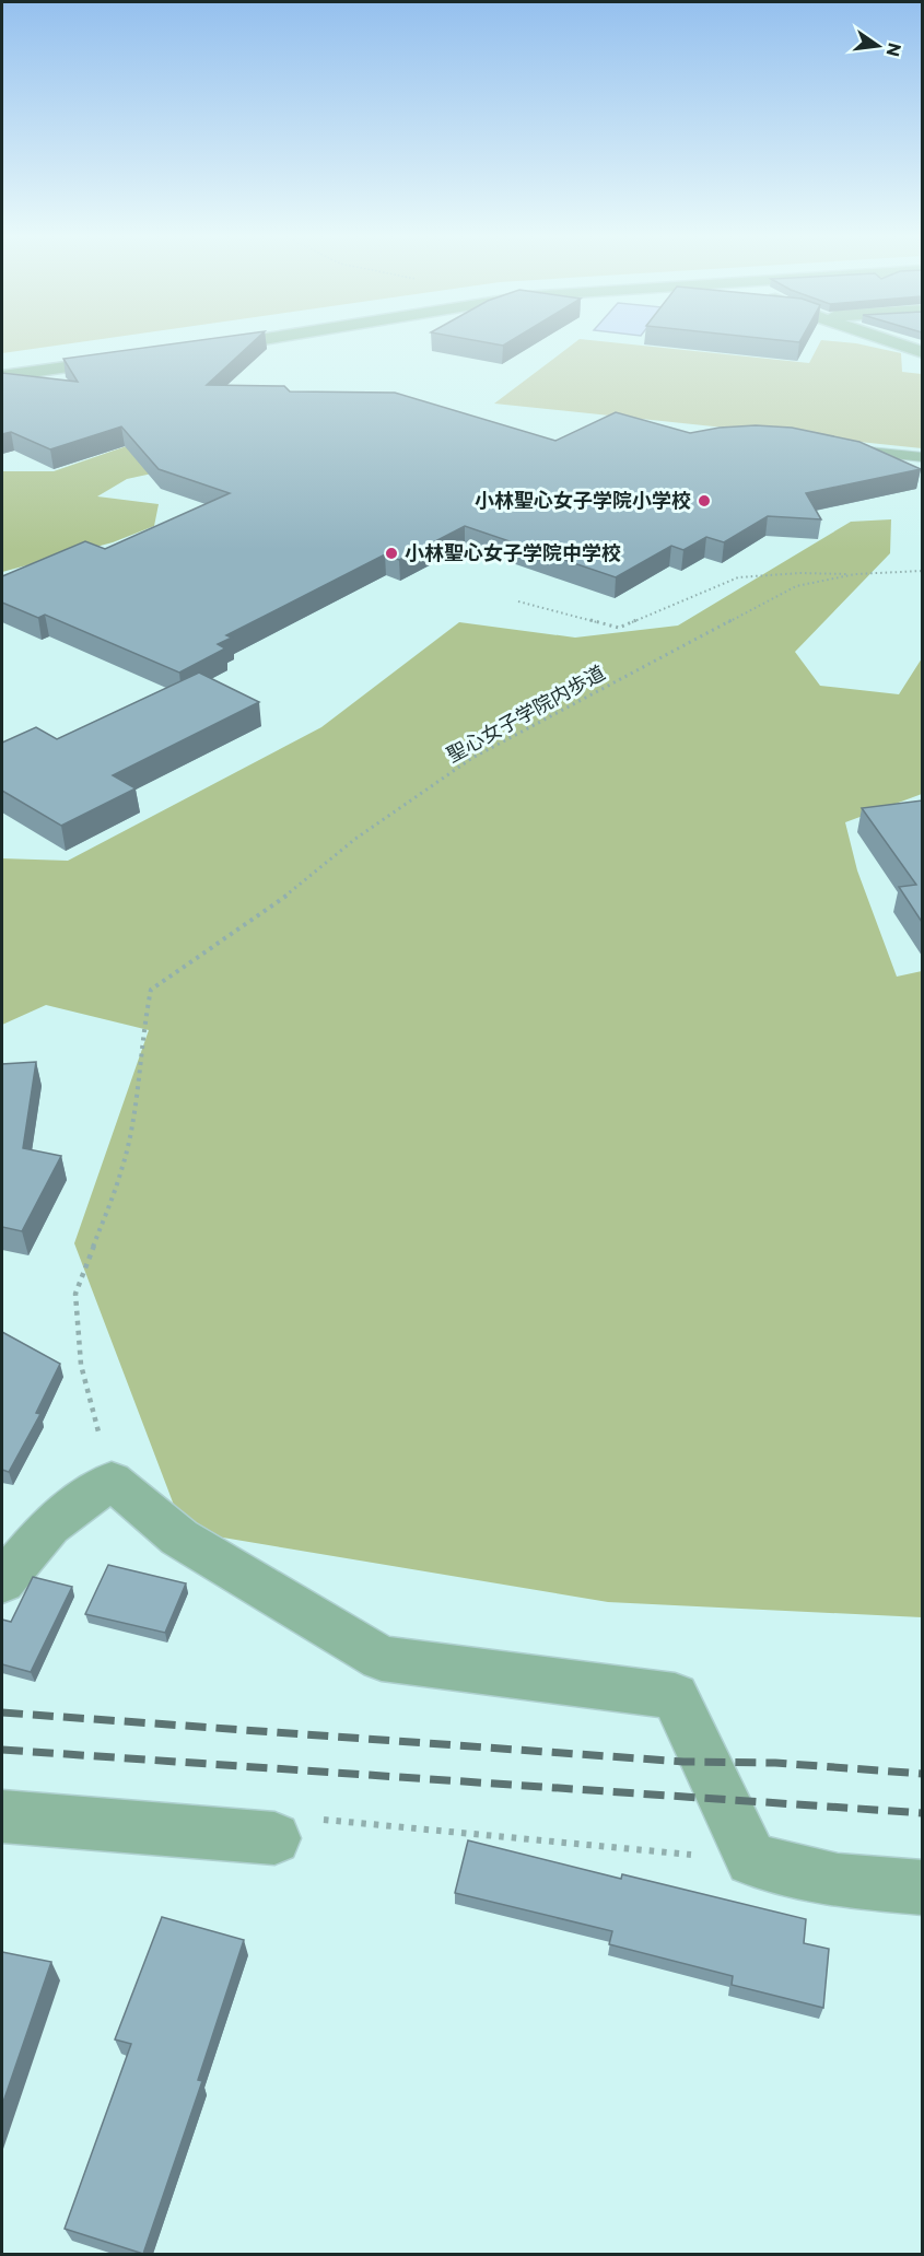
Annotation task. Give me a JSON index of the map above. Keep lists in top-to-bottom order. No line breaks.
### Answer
{"streets":{"path":["聖心女子学院内歩道"]},"places":["小林聖心女子学院小学校","小林聖心女子学院中学校"],"north":"right"}
